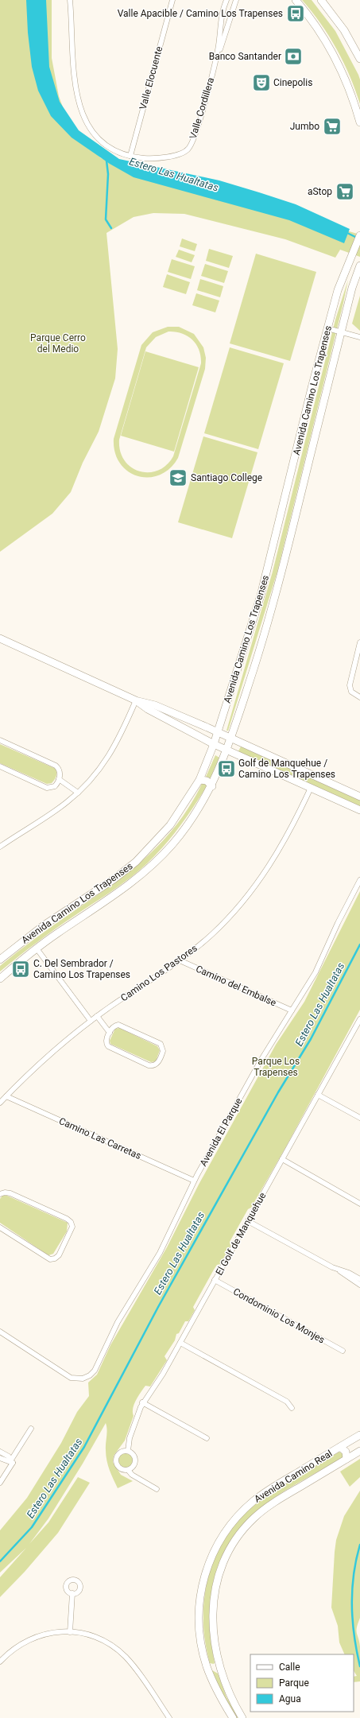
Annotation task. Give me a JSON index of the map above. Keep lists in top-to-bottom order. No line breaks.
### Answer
{"streets":{"main road":["Avenida Camino Los Trapenses","Avenida Camino Real"],"street":["Valle Elocuente","Valle Cordillera","Camino Los Pastores","Camino del Embalse","Avenida El Parque","Camino Las Carretas","El Golf de Manquehue","Condominio Los Monjes"]},"crossings":[["Valle Elocuente","Valle Cordillera"],["Camino Los Pastores","Camino del Embalse"],["Camino Los Pastores","Camino Las Carretas"],["Camino del Embalse","Avenida El Parque"],["Avenida El Parque","Camino Las Carretas"],["El Golf de Manquehue","Condominio Los Monjes"]],"water":["Estero Las Hualtatas"],"parks":["Parque Cerro del Medio","Parque Los Trapenses"],"places":{"bus stop":["Valle Apacible / Camino Los Trapenses","Golf de Manquehue / Camino Los Trapenses","C. Del Sembrador / Camino Los Trapenses"],"bank":["Banco Santander"],"theatre":["Cinepolis"],"supermarket":["Jumbo","aStop"],"school or university":["Santiago College"]},"legend":["Calle","Parque","Agua"]}
